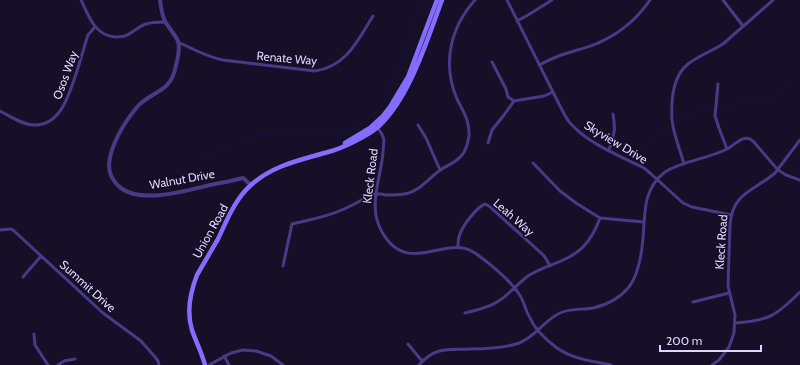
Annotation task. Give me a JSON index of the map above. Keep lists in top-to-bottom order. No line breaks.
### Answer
{"streets":{"main road":["Union Road"],"street":["Renate Way","Osos Way","Skyview Drive","Kleck Road","Walnut Drive","Leah Way","Summit Drive"]},"crossings":[["Renate Way","Walnut Drive"],["Skyview Drive","Kleck Road"],["Kleck Road","Leah Way"],["Kleck Road","Union Road"],["Walnut Drive","Union Road"]],"scale_bar":"200 m"}
